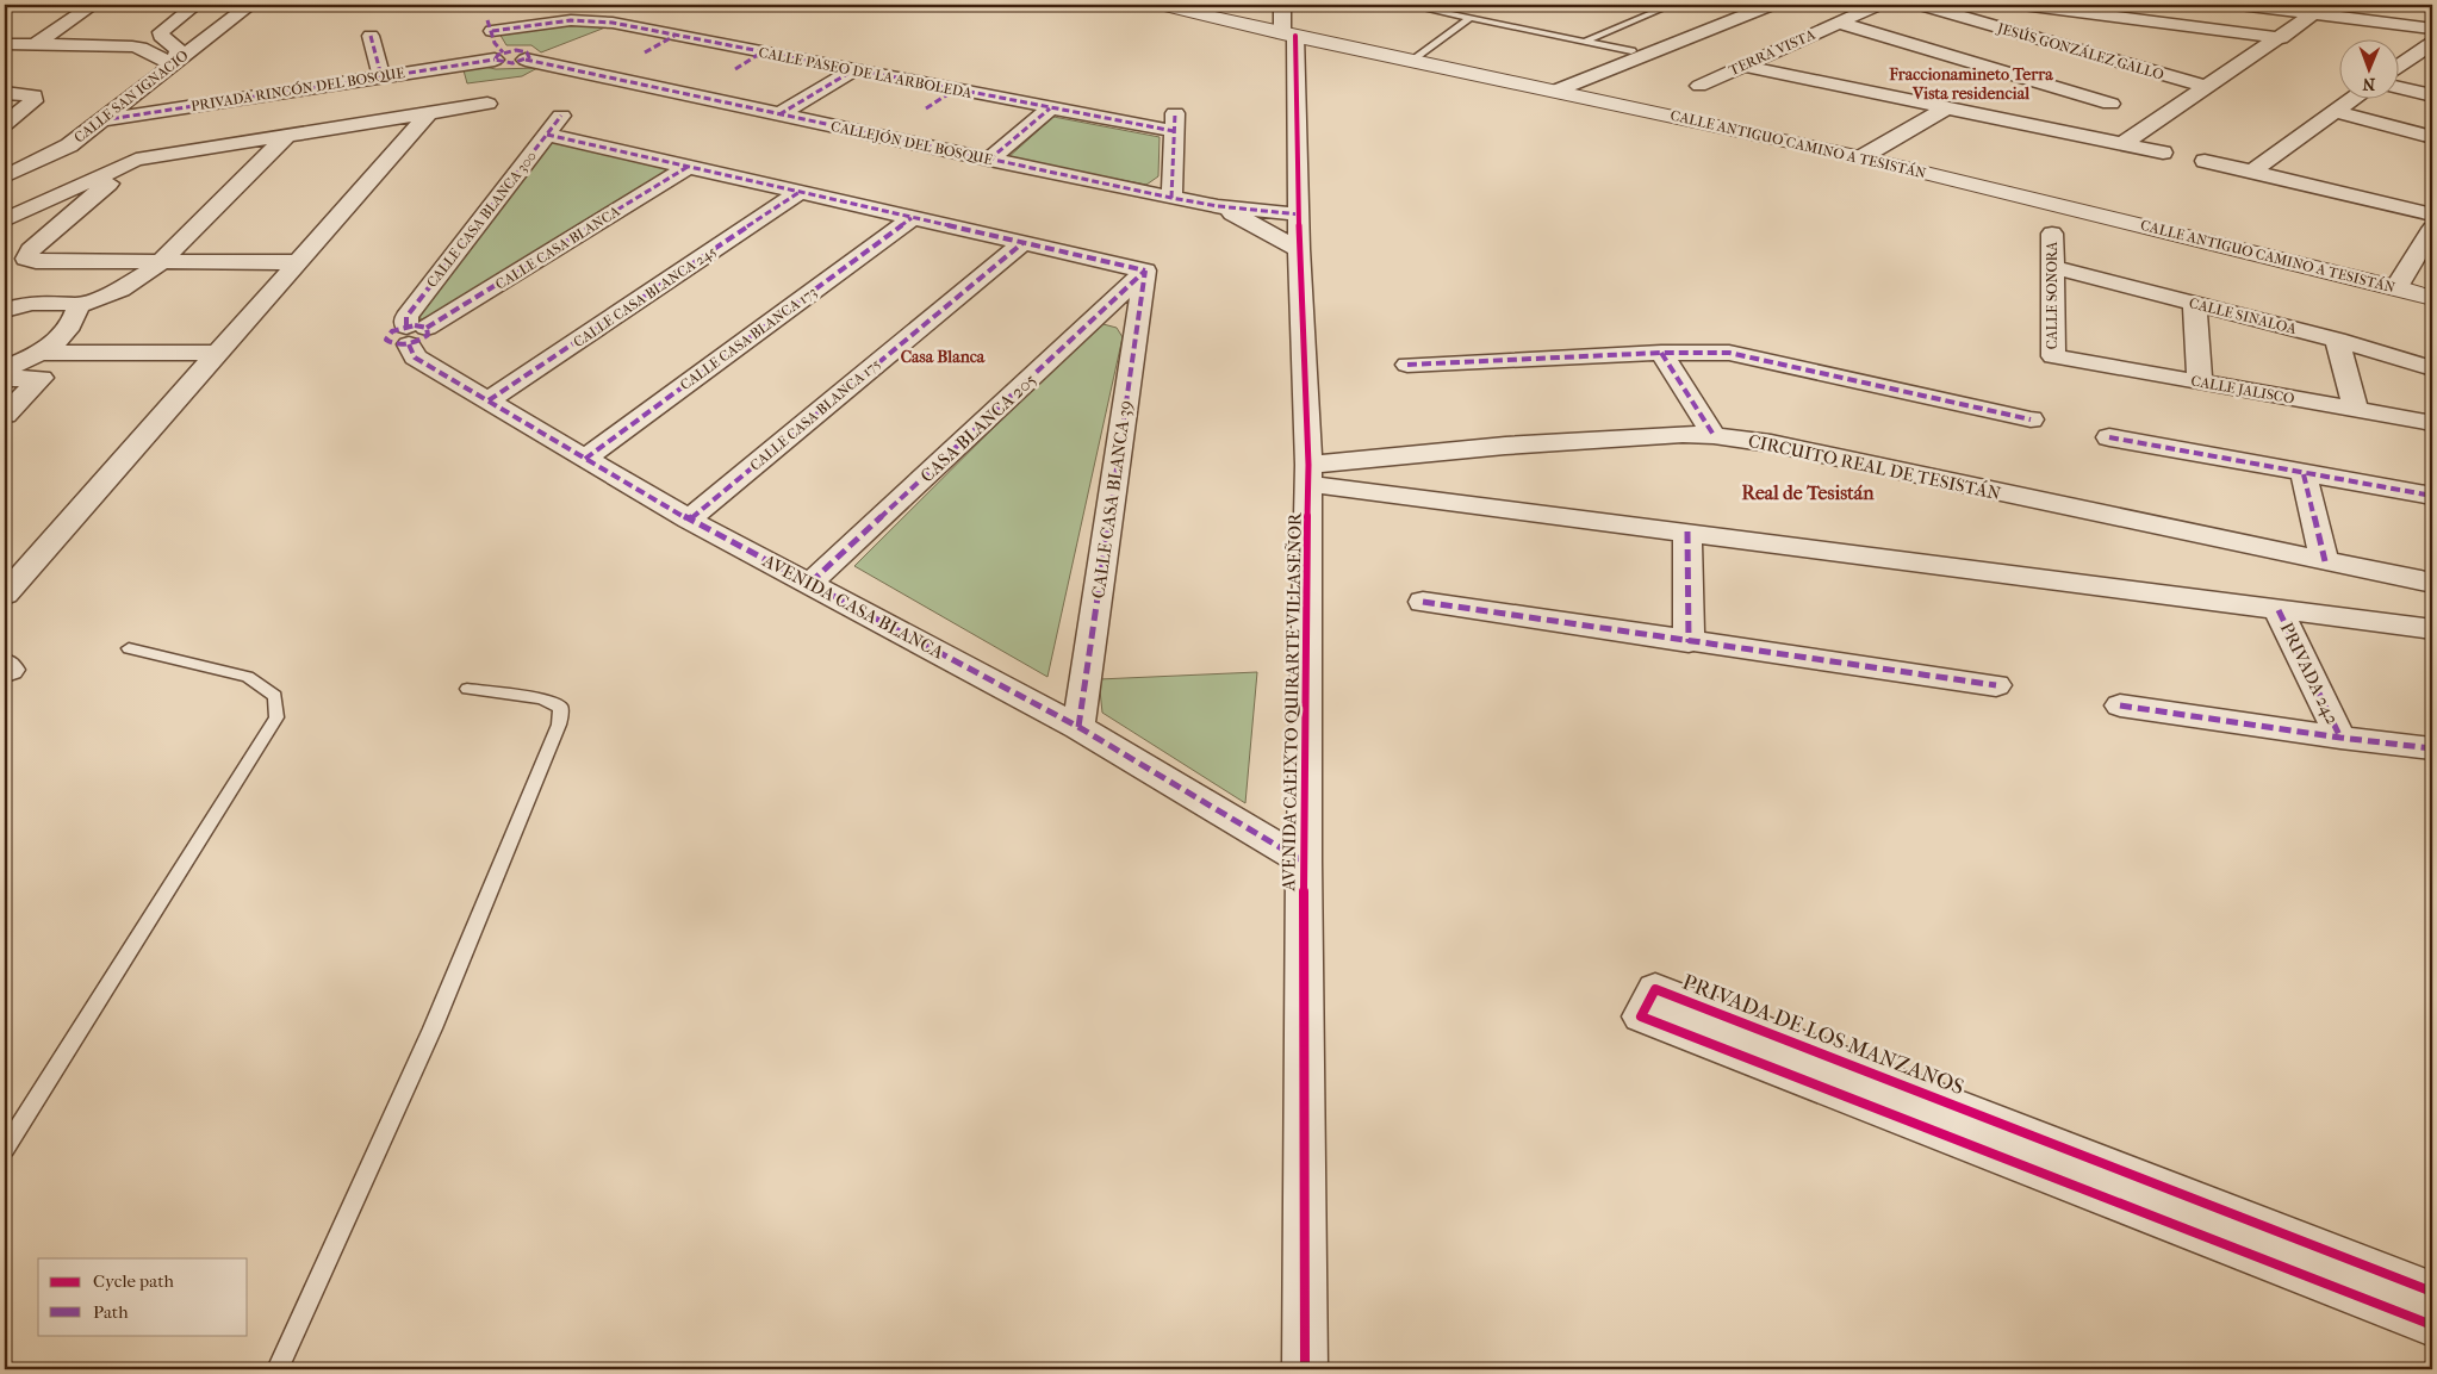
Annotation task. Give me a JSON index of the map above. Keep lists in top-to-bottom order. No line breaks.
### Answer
{"streets":{"street":["JESÚS GONZÁLEZ GALLO","TERRA VISTA","CALLE PASEO DE LA ARBOLEDA","PRIVADA RINCÓN DEL BOSQUE","CALLE SAN IGNACIO","CALLEJÓN DEL BOSQUE","CALLE ANTIGUO CAMINO A TESISTÁN","CALLE CASA BLANCA 300","CALLE CASA BLANCA","CALLE SONORA","CALLE CASA BLANCA 245","CALLE SINALOA","CALLE CASA BLANCA 173","CALLE JALISCO","CALLE CASA BLANCA 175","CASA BLANCA 205","CIRCUITO REAL DE TESISTÁN","CALLE CASA BLANCA 39","AVENIDA CASA BLANCA","PRIVADA 242","AVENIDA CALIXTO QUIRARTE VILLASEÑOR","PRIVADA DE LOS MANZANOS"]},"crossings":[["CALLE PASEO DE LA ARBOLEDA","PRIVADA RINCÓN DEL BOSQUE"],["CALLE PASEO DE LA ARBOLEDA","CALLEJÓN DEL BOSQUE"],["PRIVADA RINCÓN DEL BOSQUE","CALLE SAN IGNACIO"],["PRIVADA RINCÓN DEL BOSQUE","CALLEJÓN DEL BOSQUE"],["CALLEJÓN DEL BOSQUE","AVENIDA CALIXTO QUIRARTE VILLASEÑOR"],["CALLE ANTIGUO CAMINO A TESISTÁN","AVENIDA CALIXTO QUIRARTE VILLASEÑOR"],["CALLE CASA BLANCA 300","CALLE CASA BLANCA"],["CALLE CASA BLANCA 300","AVENIDA CASA BLANCA"],["CALLE CASA BLANCA","AVENIDA CASA BLANCA"],["CALLE SONORA","CALLE SINALOA"],["CALLE SONORA","CALLE JALISCO"],["CALLE CASA BLANCA 245","AVENIDA CASA BLANCA"],["CALLE CASA BLANCA 173","AVENIDA CASA BLANCA"],["CALLE CASA BLANCA 175","AVENIDA CASA BLANCA"],["CASA BLANCA 205","CALLE CASA BLANCA 39"],["CASA BLANCA 205","AVENIDA CASA BLANCA"],["CIRCUITO REAL DE TESISTÁN","AVENIDA CALIXTO QUIRARTE VILLASEÑOR"],["CALLE CASA BLANCA 39","AVENIDA CASA BLANCA"],["AVENIDA CASA BLANCA","AVENIDA CALIXTO QUIRARTE VILLASEÑOR"]],"districts":["Fraccionamineto Terra Vista residencial","Casa Blanca","Real de Tesistán"],"legend":["Cycle path","Path"],"north":"bottom"}
